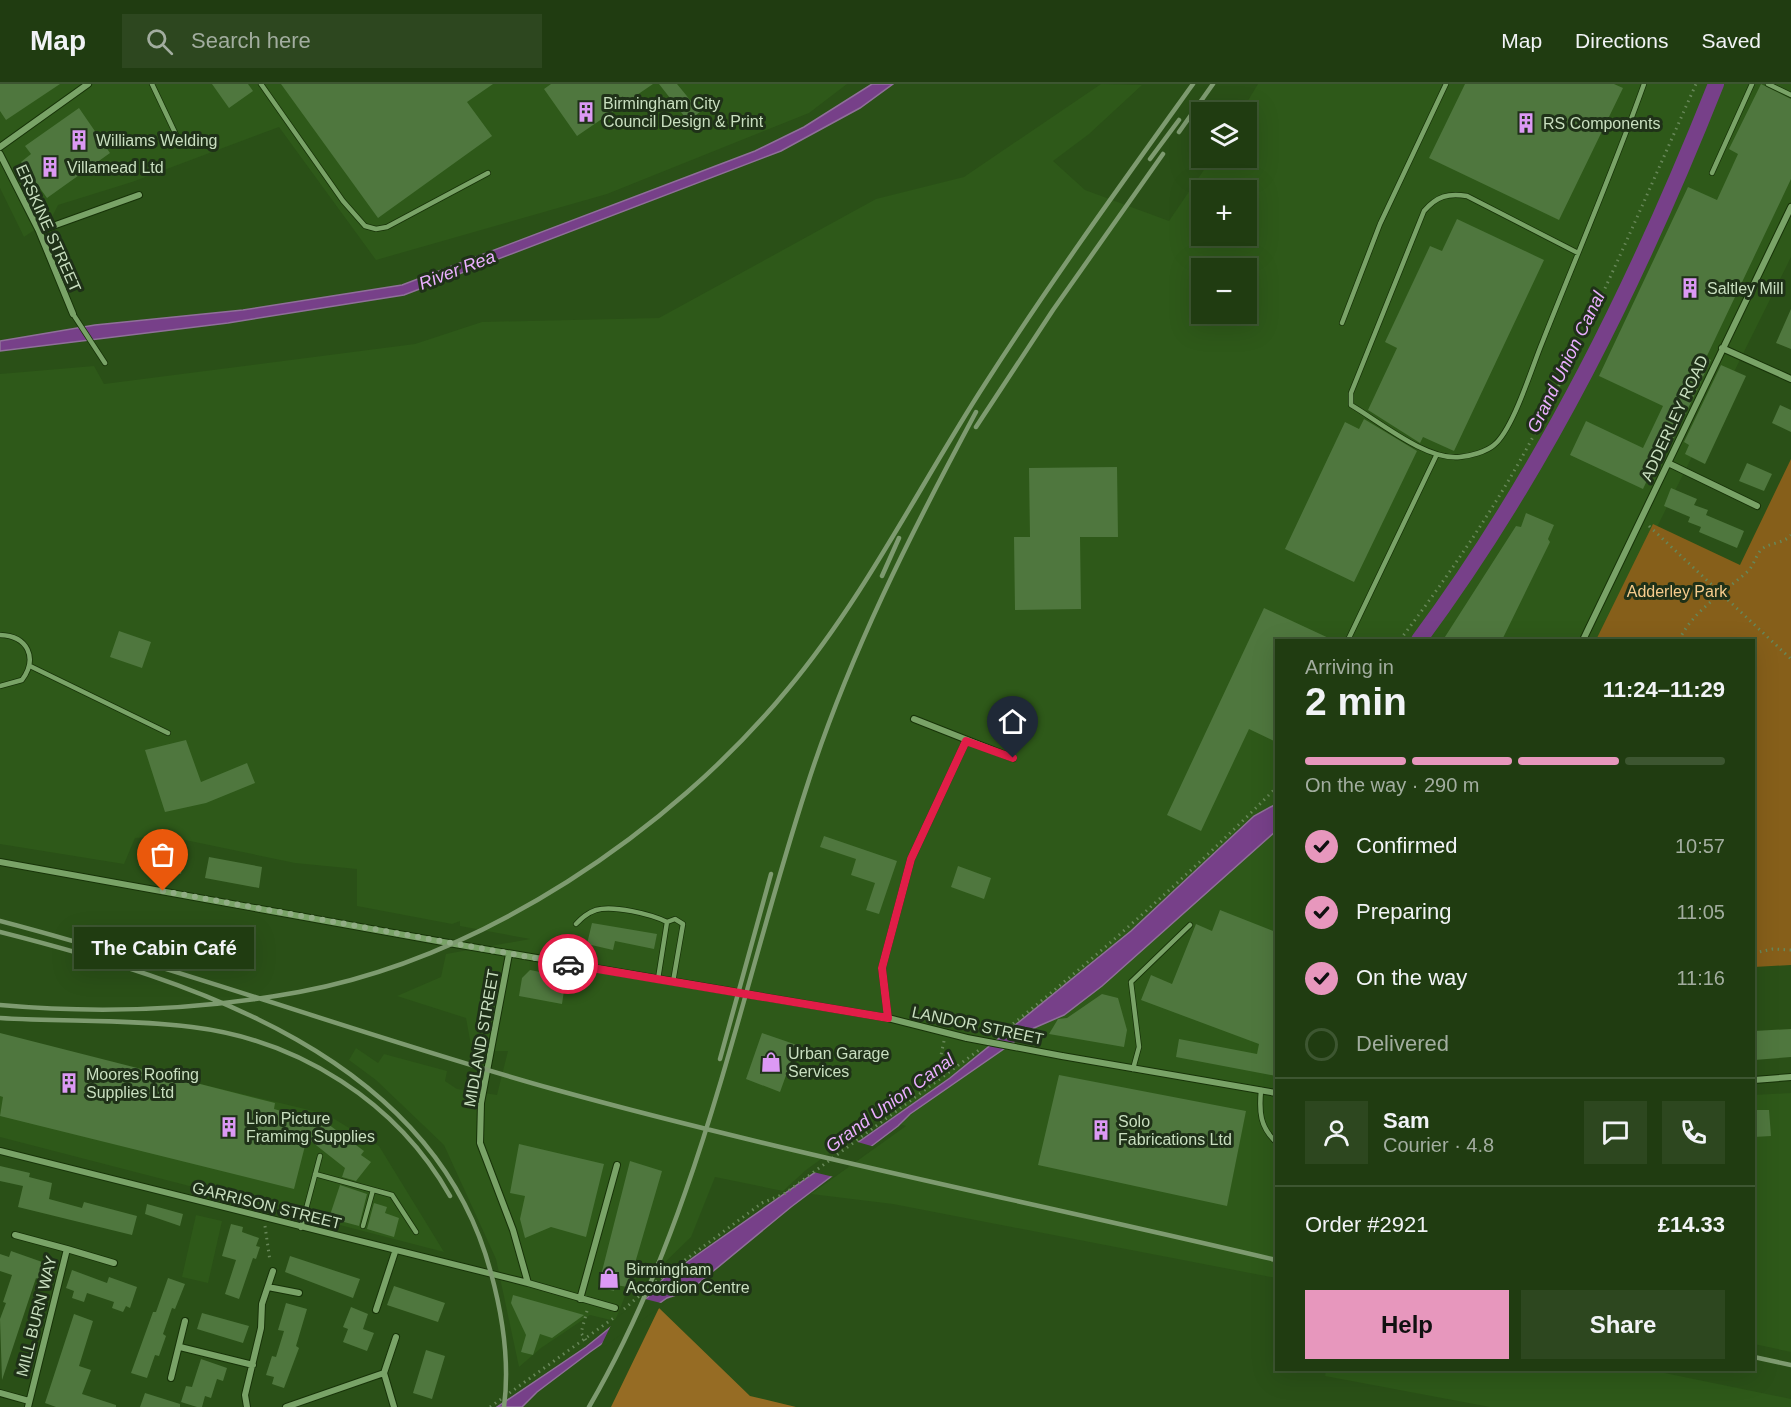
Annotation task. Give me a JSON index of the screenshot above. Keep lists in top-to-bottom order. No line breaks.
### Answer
{"streets":{"street":["ERSKINE STREET","ADDERLEY ROAD","LANDOR STREET","MIDLAND STREET","GARRISON STREET","MILL BURN WAY"]},"crossings":[["LANDOR STREET","MIDLAND STREET"],["MIDLAND STREET","GARRISON STREET"]],"water":["River Rea","Grand Union Canal"],"parks":["Adderley Park"],"places":{"building":["Birmingham City Council Design & Print","RS Components","Williams Welding","Villamead Ltd","Saltley Mill","Moores Roofing Supplies Ltd","Lion Picture Framimg Supplies","Solo Fabrications Ltd"],"other":["The Cabin Café"],"shop":["Urban Garage Services","Birmingham Accordion Centre"]},"page":{"header":"Map","search":"Search here","nav":["Map","Directions","Saved"],"map_buttons":["+","−"],"heading":["2 min","Arriving in","11:24–11:29"],"panel":["Sam","Courier · 4.8","Order #2921","£14.33"],"bar":"On the way · 290 m","list":[["Confirmed","10:57"],["Preparing","11:05"],["On the way","11:16"],"Delivered"],"bubble":"The Cabin Café","buttons":["Help","Share"]}}
